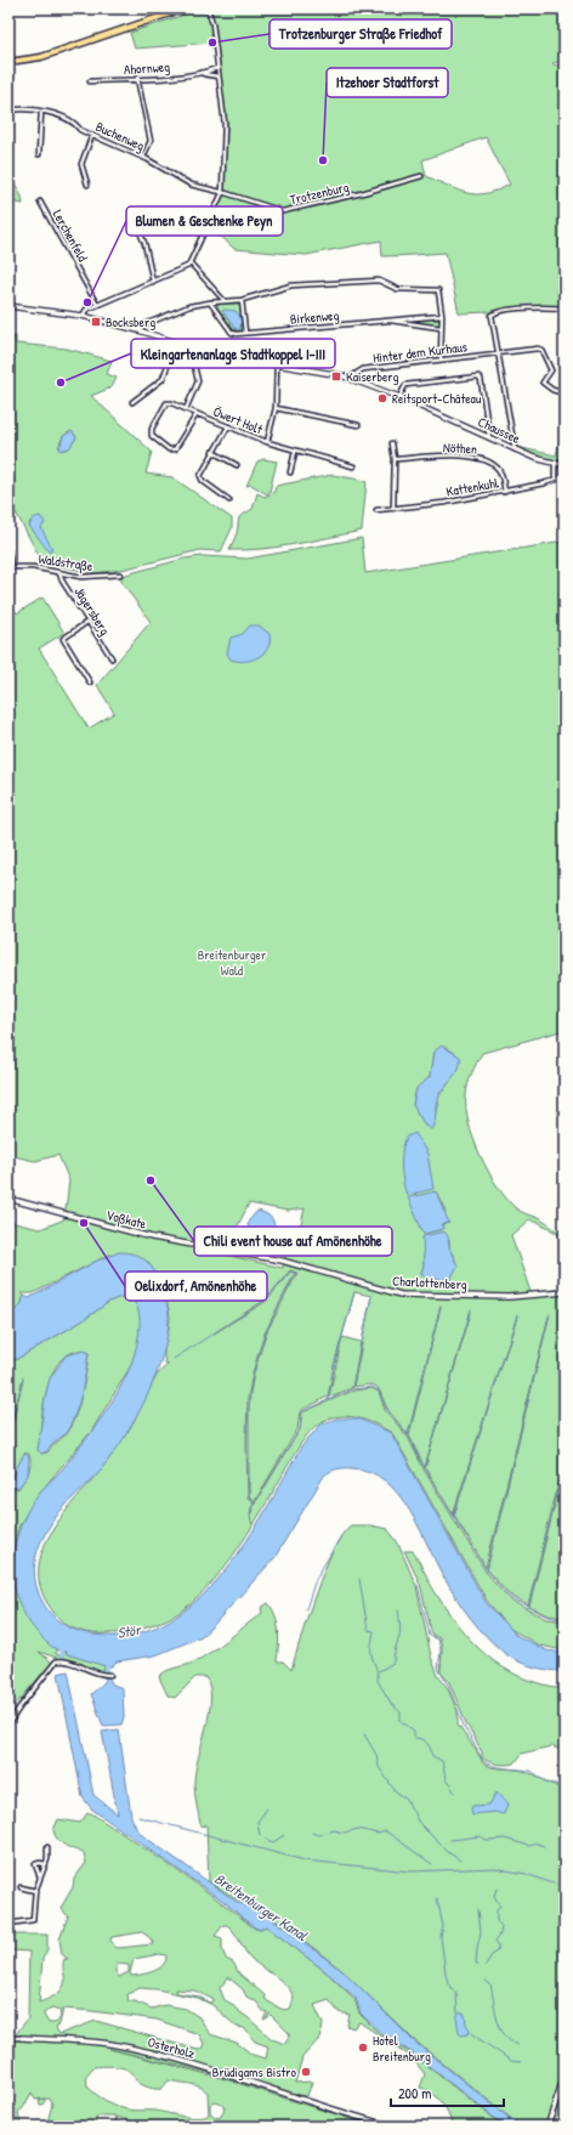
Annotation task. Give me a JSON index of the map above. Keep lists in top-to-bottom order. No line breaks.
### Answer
{"streets":{"street":["Ahornweg","Buchenweg","Trotzenburg","Lerchenfeld","Birkenweg","Hinter dem Kurhaus","Öwert Holt","Chaussee","Nöthen","Kattenkuhl","Waldstraße","Jägersberg","Voßkate","Charlottenberg","Osterholz"]},"crossings":[["Buchenweg","Trotzenburg"],["Hinter dem Kurhaus","Chaussee"],["Öwert Holt","Chaussee"],["Chaussee","Kattenkuhl"],["Nöthen","Kattenkuhl"],["Waldstraße","Jägersberg"],["Voßkate","Charlottenberg"]],"water":["Stör","Breitenburger Kanal"],"parks":["Breitenburger Wald"],"places":{"other":["Trotzenburger Straße Friedhof","Itzehoer Stadtforst","Blumen & Geschenke Peyn","Kleingartenanlage Stadtkoppel I-III","Reitsport-Château","Chili event house auf Amönenhöhe","Oelixdorf, Amönenhöhe","Hotel Breitenburg","Brüdigams Bistro"],"transit":["Bocksberg","Kaiserberg"]},"scale_bar":"200 m"}
